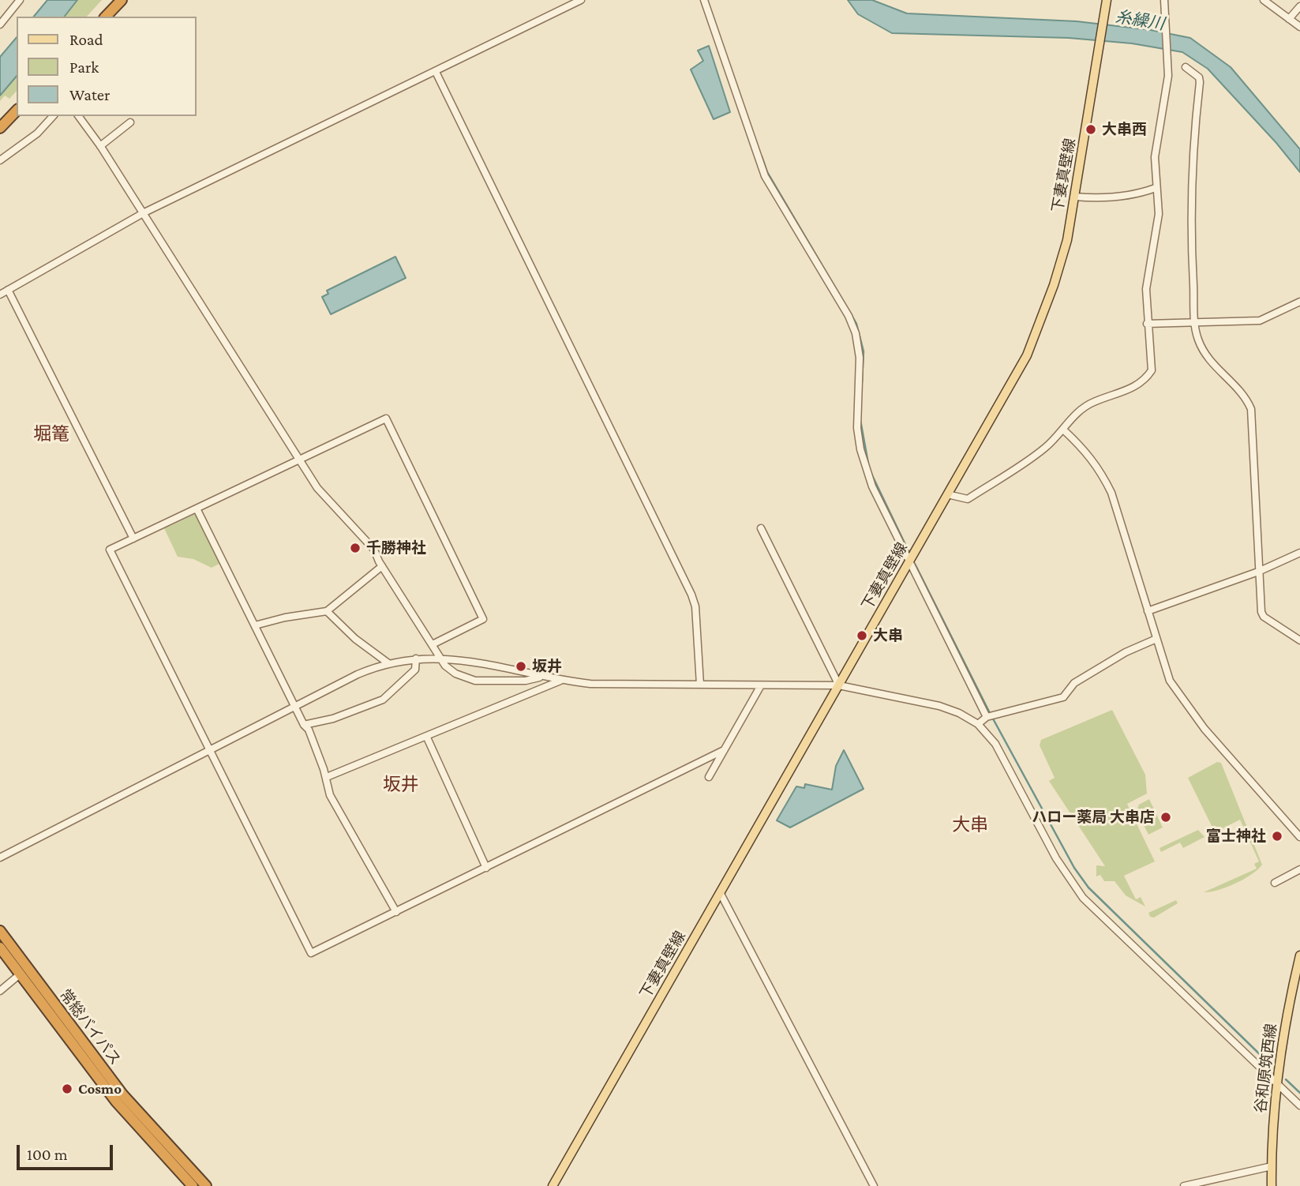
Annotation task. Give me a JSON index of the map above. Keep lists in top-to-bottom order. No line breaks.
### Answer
{"streets":{"highway":["常総バイパス"],"main road":["下妻真壁線","谷和原筑西線"]},"districts":["堀篭","坂井","大串"],"water":["糸繰川"],"places":["大串西","千勝神社","大串","坂井","ハロー薬局 大串店","富士神社","Cosmo"],"legend":["Road","Park","Water"],"scale_bar":"100 m"}
